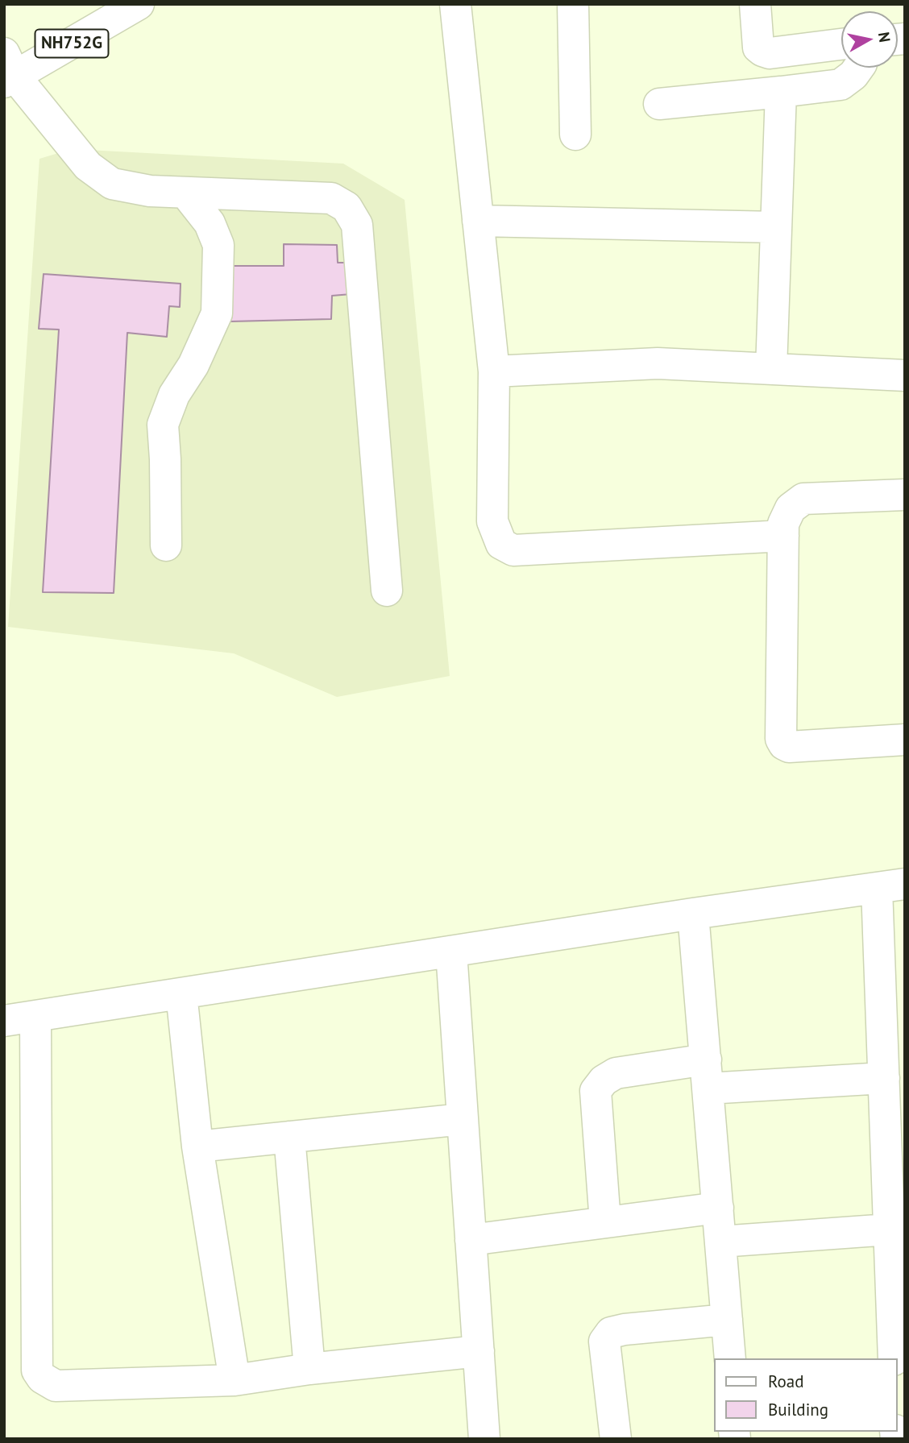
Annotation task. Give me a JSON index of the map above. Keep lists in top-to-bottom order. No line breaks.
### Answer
{"streets":{"main road":["NH752G"]},"legend":["Road","Building"],"north":"right"}
